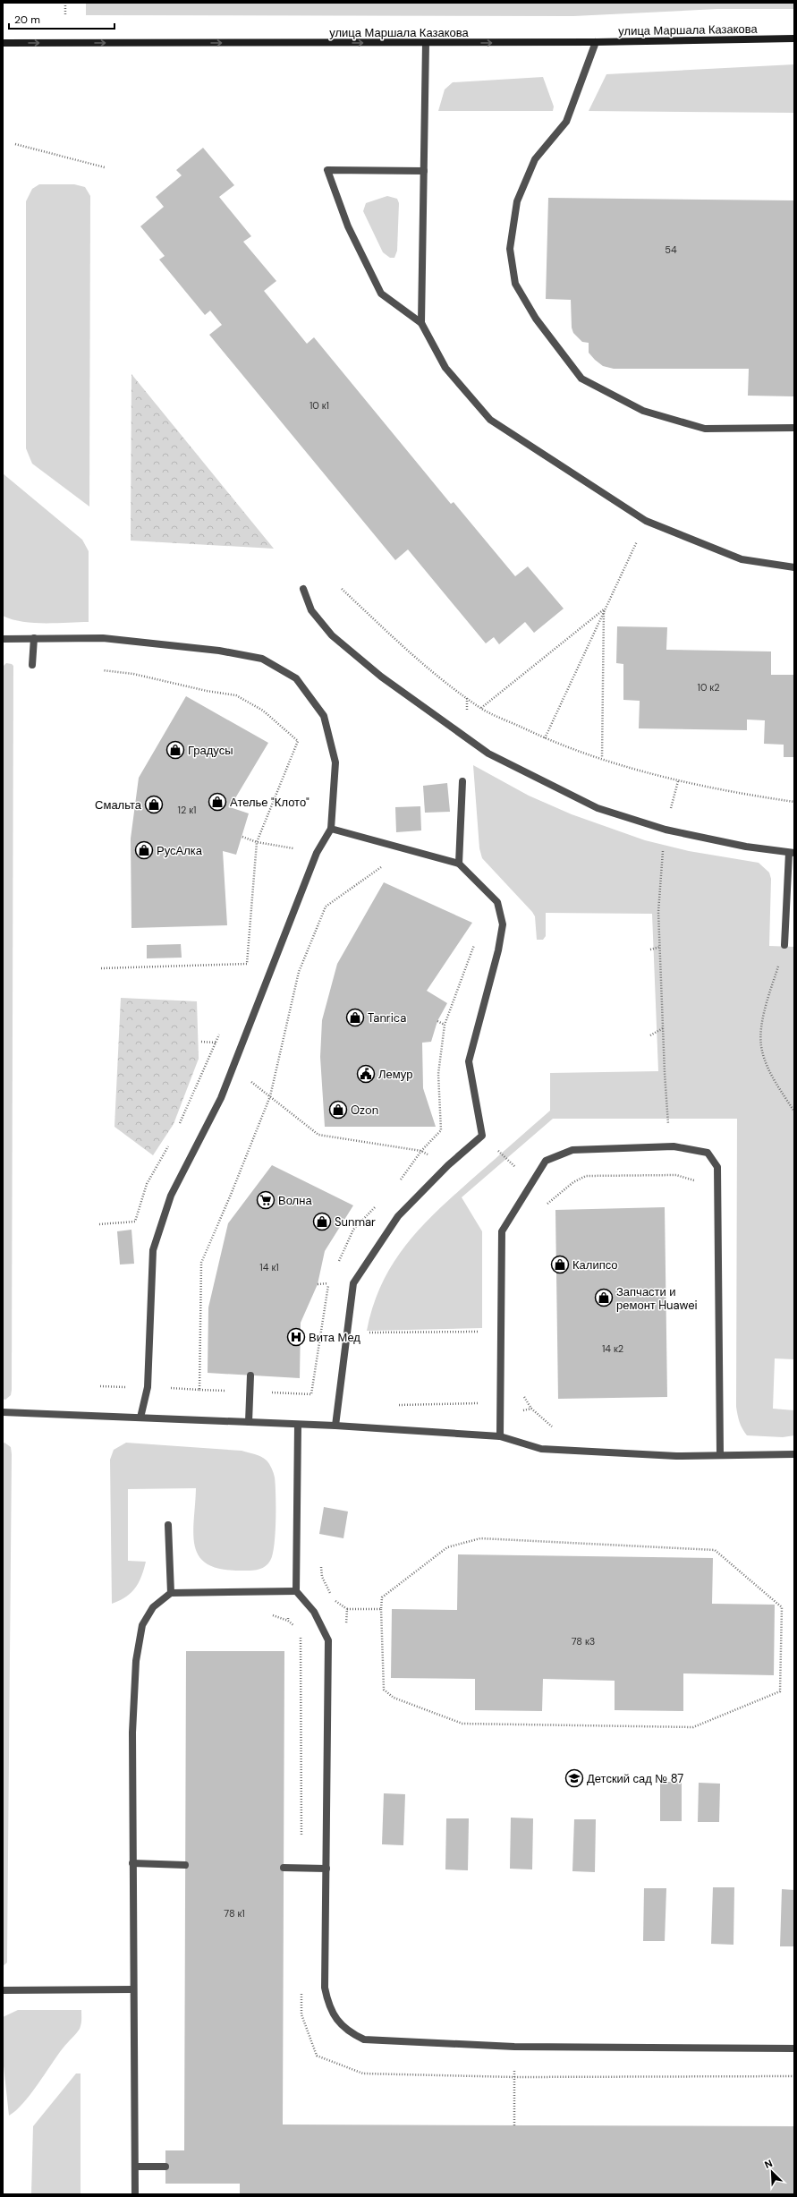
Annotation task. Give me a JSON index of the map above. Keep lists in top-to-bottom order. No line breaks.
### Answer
{"streets":{"main road":["улица Маршала Казакова"]},"one_way":["улица Маршала Казакова"],"places":{"shop":["Градусы","Ателье \"Клото\"","Смальта","РусАлка","Tanrica","Ozon","Sunmar","Калипсо","Запчасти и ремонт Huawei"],"public building":["Лемур"],"supermarket":["Волна"],"hospital":["Вита Мед"],"school or university":["Детский сад № 87"]},"house_numbers":["54","10 к1","10 к2","12 к1","14 к1","14 к2","78 к3","78 к1"],"scale_bar":"20 m","north":"top left"}
